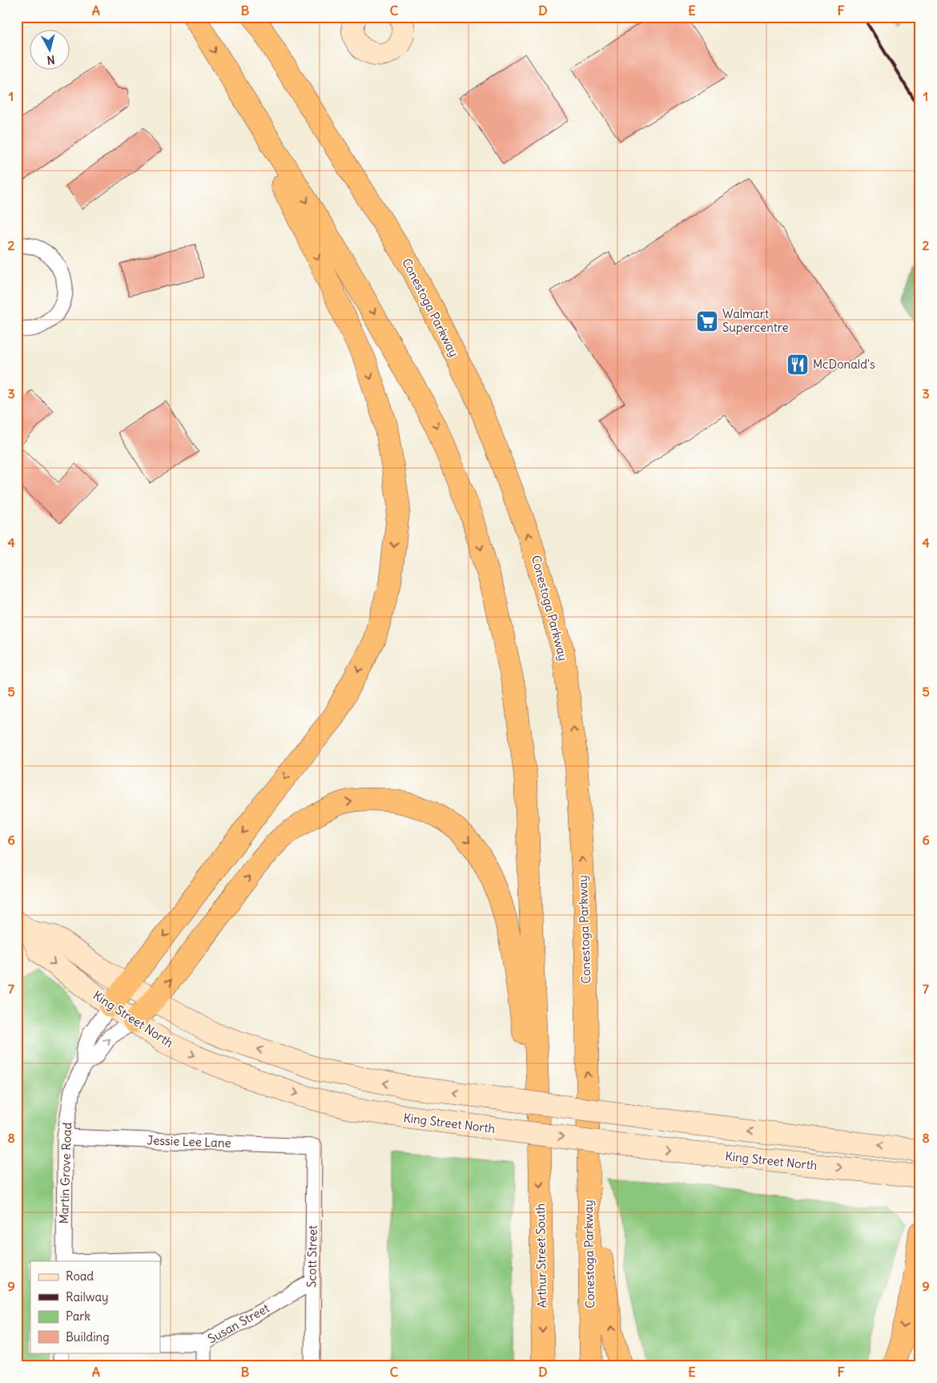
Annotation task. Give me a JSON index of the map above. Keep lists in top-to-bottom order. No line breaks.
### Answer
{"streets":{"highway":["Conestoga Parkway","Arthur Street South"],"main road":["King Street North"],"street":["Jessie Lee Lane","Martin Grove Road","Scott Street","Susan Street"]},"crossings":[["King Street North","Martin Grove Road"],["Jessie Lee Lane","Martin Grove Road"],["Jessie Lee Lane","Scott Street"],["Scott Street","Susan Street"]],"places":{"supermarket":["Walmart Supercentre"],"restaurant":["McDonald's"]},"legend":["Road","Railway","Park","Building"],"north":"bottom","grid":{"columns":["A","B","C","D","E","F"],"rows":["1","2","3","4","5","6","7","8","9"]}}
